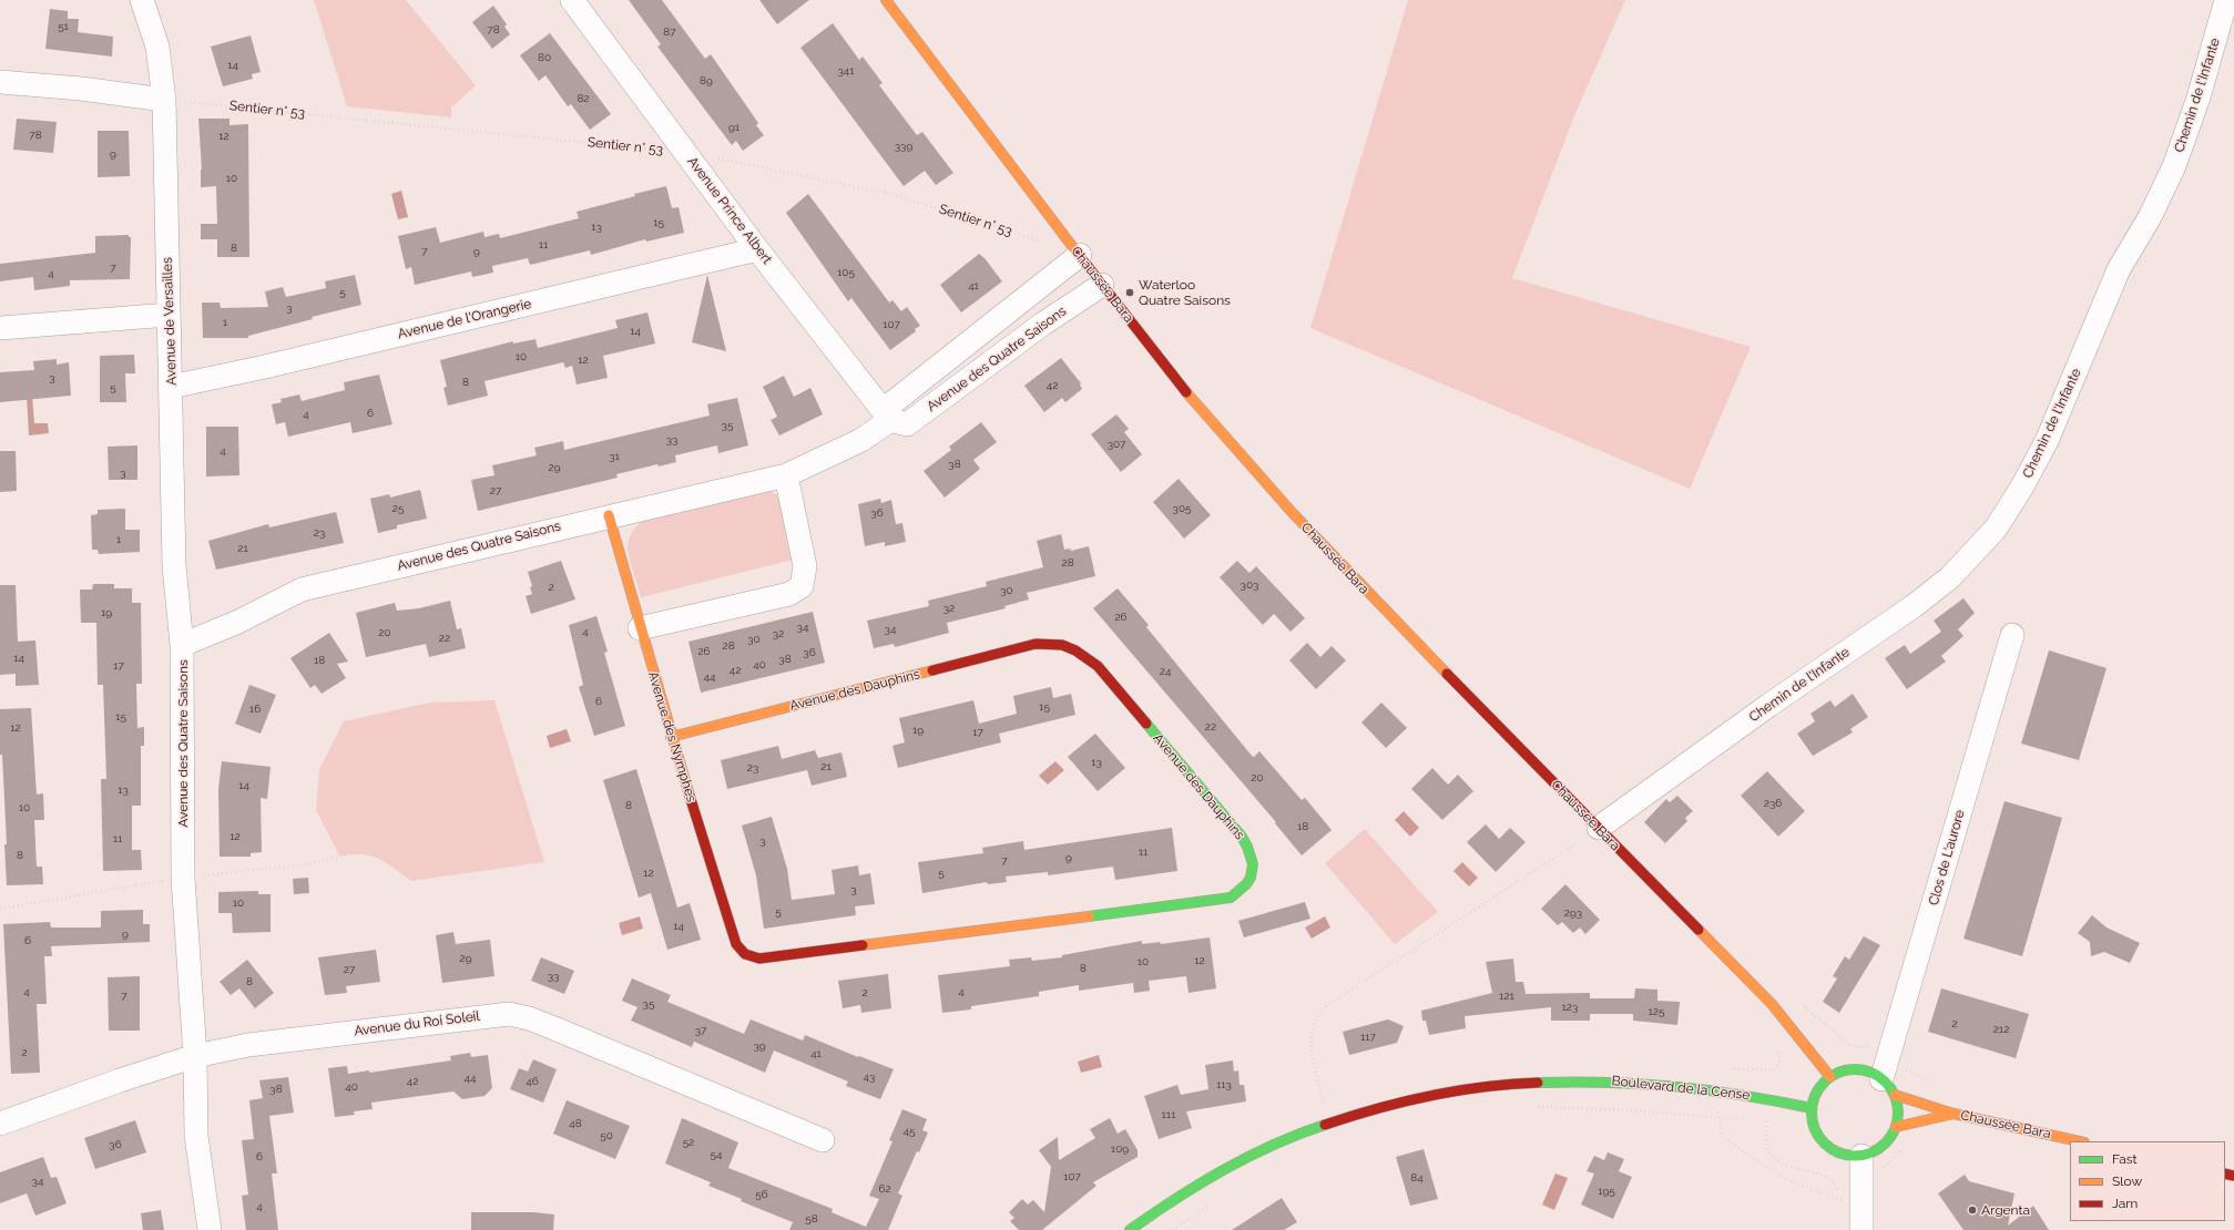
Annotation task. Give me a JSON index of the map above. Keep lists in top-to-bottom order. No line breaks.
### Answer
{"streets":{"main road":["Chaussée Bara","Avenue des Dauphins","Avenue des Nymphes","Boulevard de la Cense"],"street":["Chemin de l'Infante","Avenue Prince Albert","Avenue de l'Orangerie","Avenue de Versailles","Avenue des Quatre Saisons","Clos de L'aurore","Avenue du Roi Soleil"],"path":["Sentier n° 53"]},"crossings":[["Chemin de l'Infante","Chaussée Bara"],["Sentier n° 53","Avenue Prince Albert"],["Sentier n° 53","Avenue de Versailles"],["Avenue Prince Albert","Avenue de l'Orangerie"],["Avenue Prince Albert","Avenue des Quatre Saisons"],["Chaussée Bara","Avenue des Quatre Saisons"],["Chaussée Bara","Clos de L'aurore"],["Chaussée Bara","Boulevard de la Cense"],["Avenue de l'Orangerie","Avenue de Versailles"],["Avenue de Versailles","Avenue des Quatre Saisons"],["Avenue des Quatre Saisons","Avenue des Nymphes"],["Avenue des Quatre Saisons","Avenue du Roi Soleil"],["Avenue des Dauphins","Avenue des Nymphes"],["Clos de L'aurore","Boulevard de la Cense"]],"places":["Waterloo Quatre Saisons","Argenta"],"house_numbers":["51","78","87","80","14","341","89","82","91","78","12","339","9","10","15","13","11","8","7","9","7","105","4","41","5","3","1","107","14","10","12","3","8","42","5","6","4","35","33","307","4","31","38","29","3","27","25","305","36","23","1","21","28","303","2","30","32","19","26","34","34","4","20","32","22","30","28","26","36","14","38","18","40","17","42","24","44","6","15","16","15","22","12","19","17","13","21","23","20","14","13","236","8","10","18","12","11","3","11","8","9","7","12","5","3","10","5","293","14","9","6","29","12","10","8","27","33","8","4","4","2","7","121","35","123","125","2","212","37","117","39","2","41","43","44","42","46","113","40","38","111","48","45","50","52","36","109","54","6","107","84","34","62","195","56","4","58"],"legend":["Fast","Slow","Jam"]}
